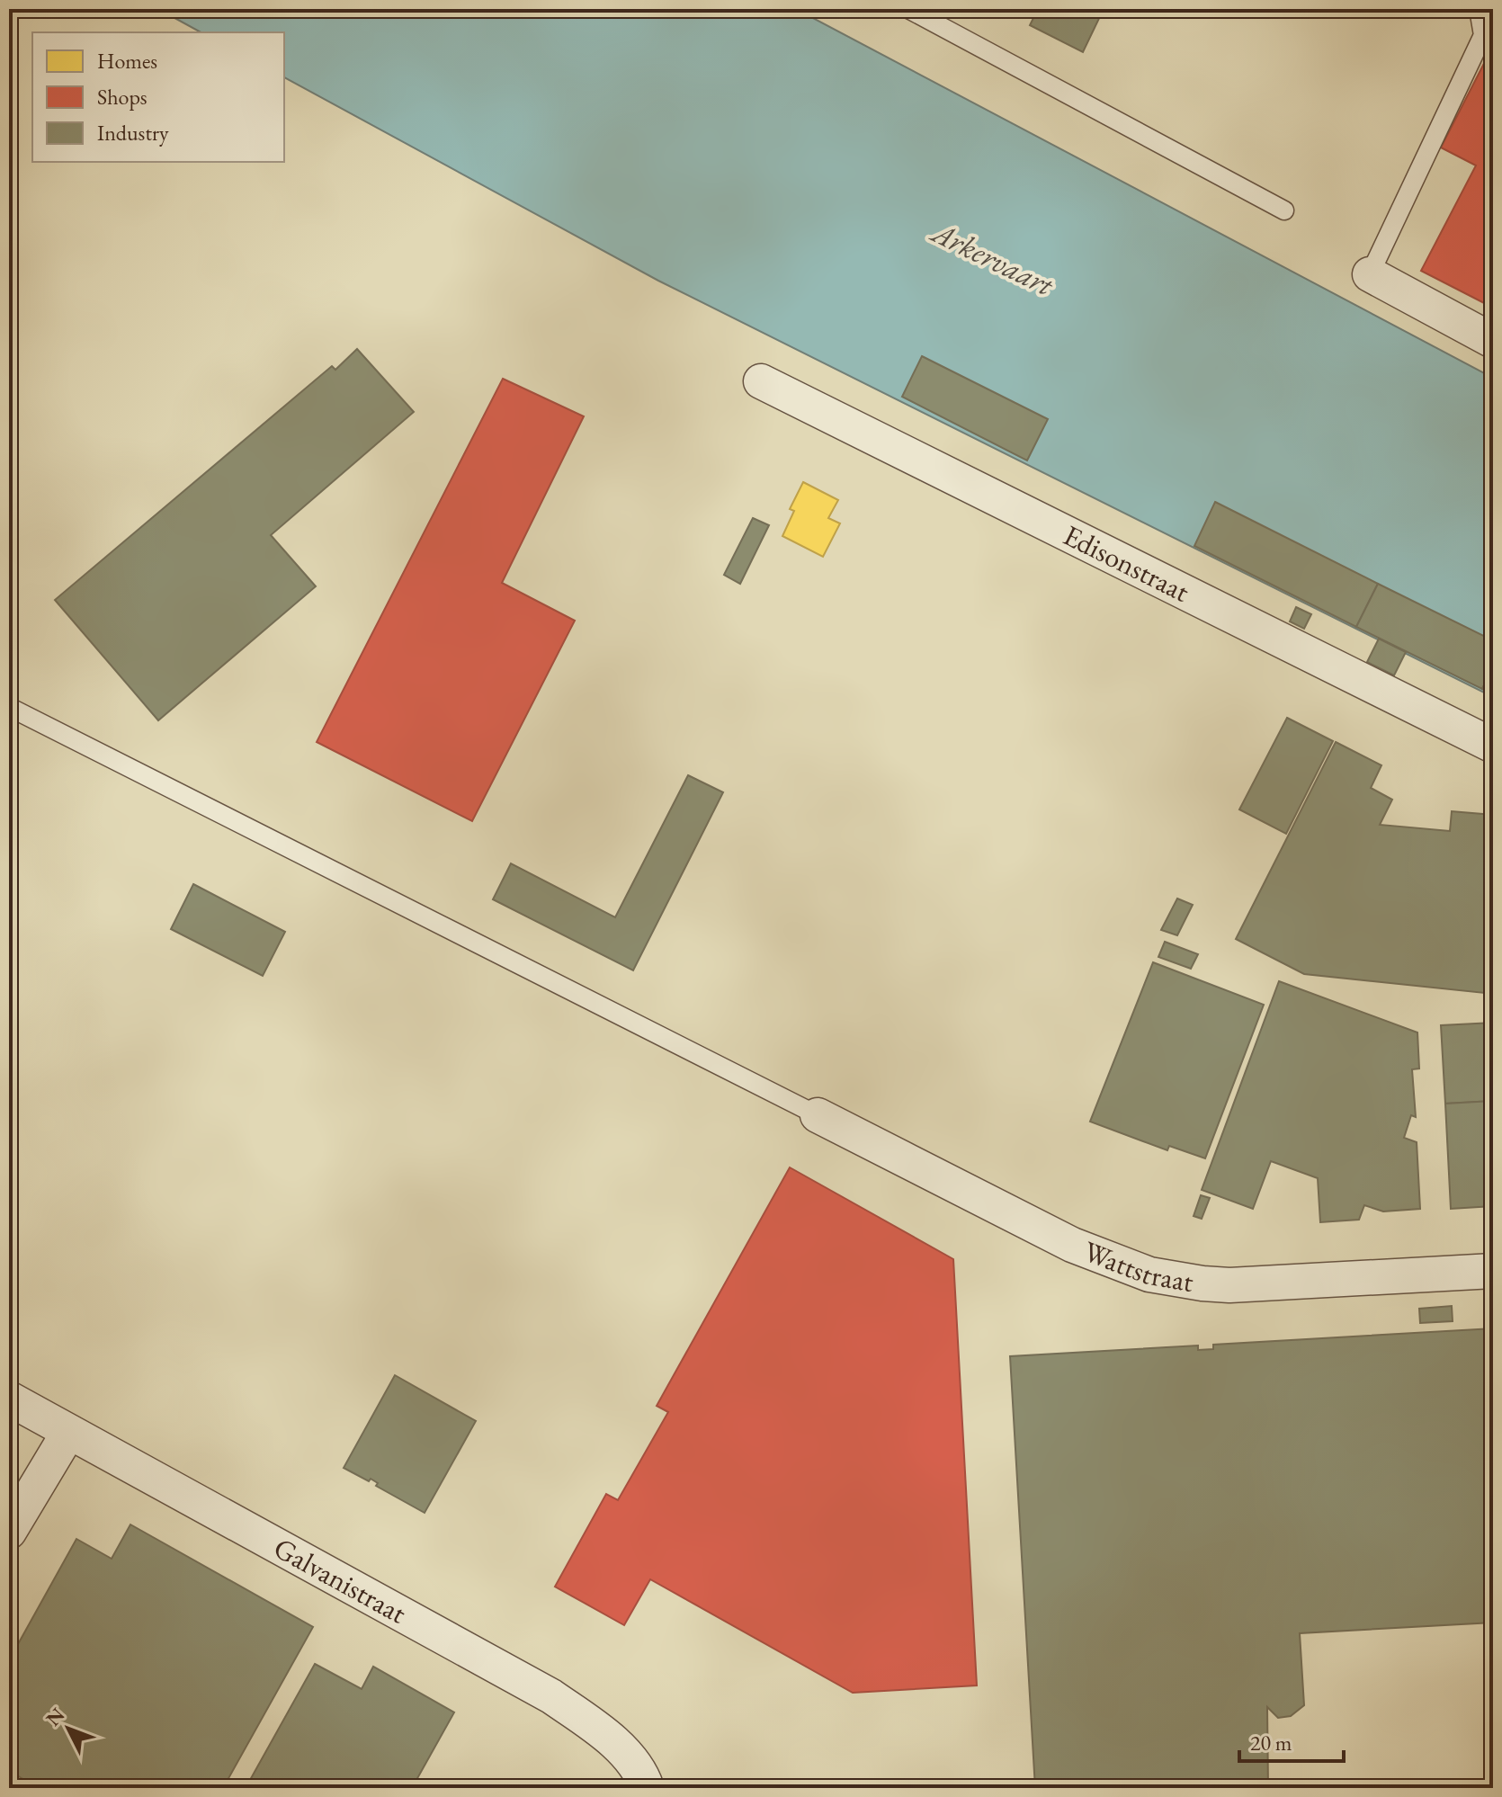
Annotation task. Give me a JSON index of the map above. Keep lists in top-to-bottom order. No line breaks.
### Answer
{"streets":{"street":["Edisonstraat","Wattstraat","Galvanistraat"]},"water":["Arkervaart"],"legend":["Homes","Shops","Industry"],"scale_bar":"20 m","north":"top left"}
